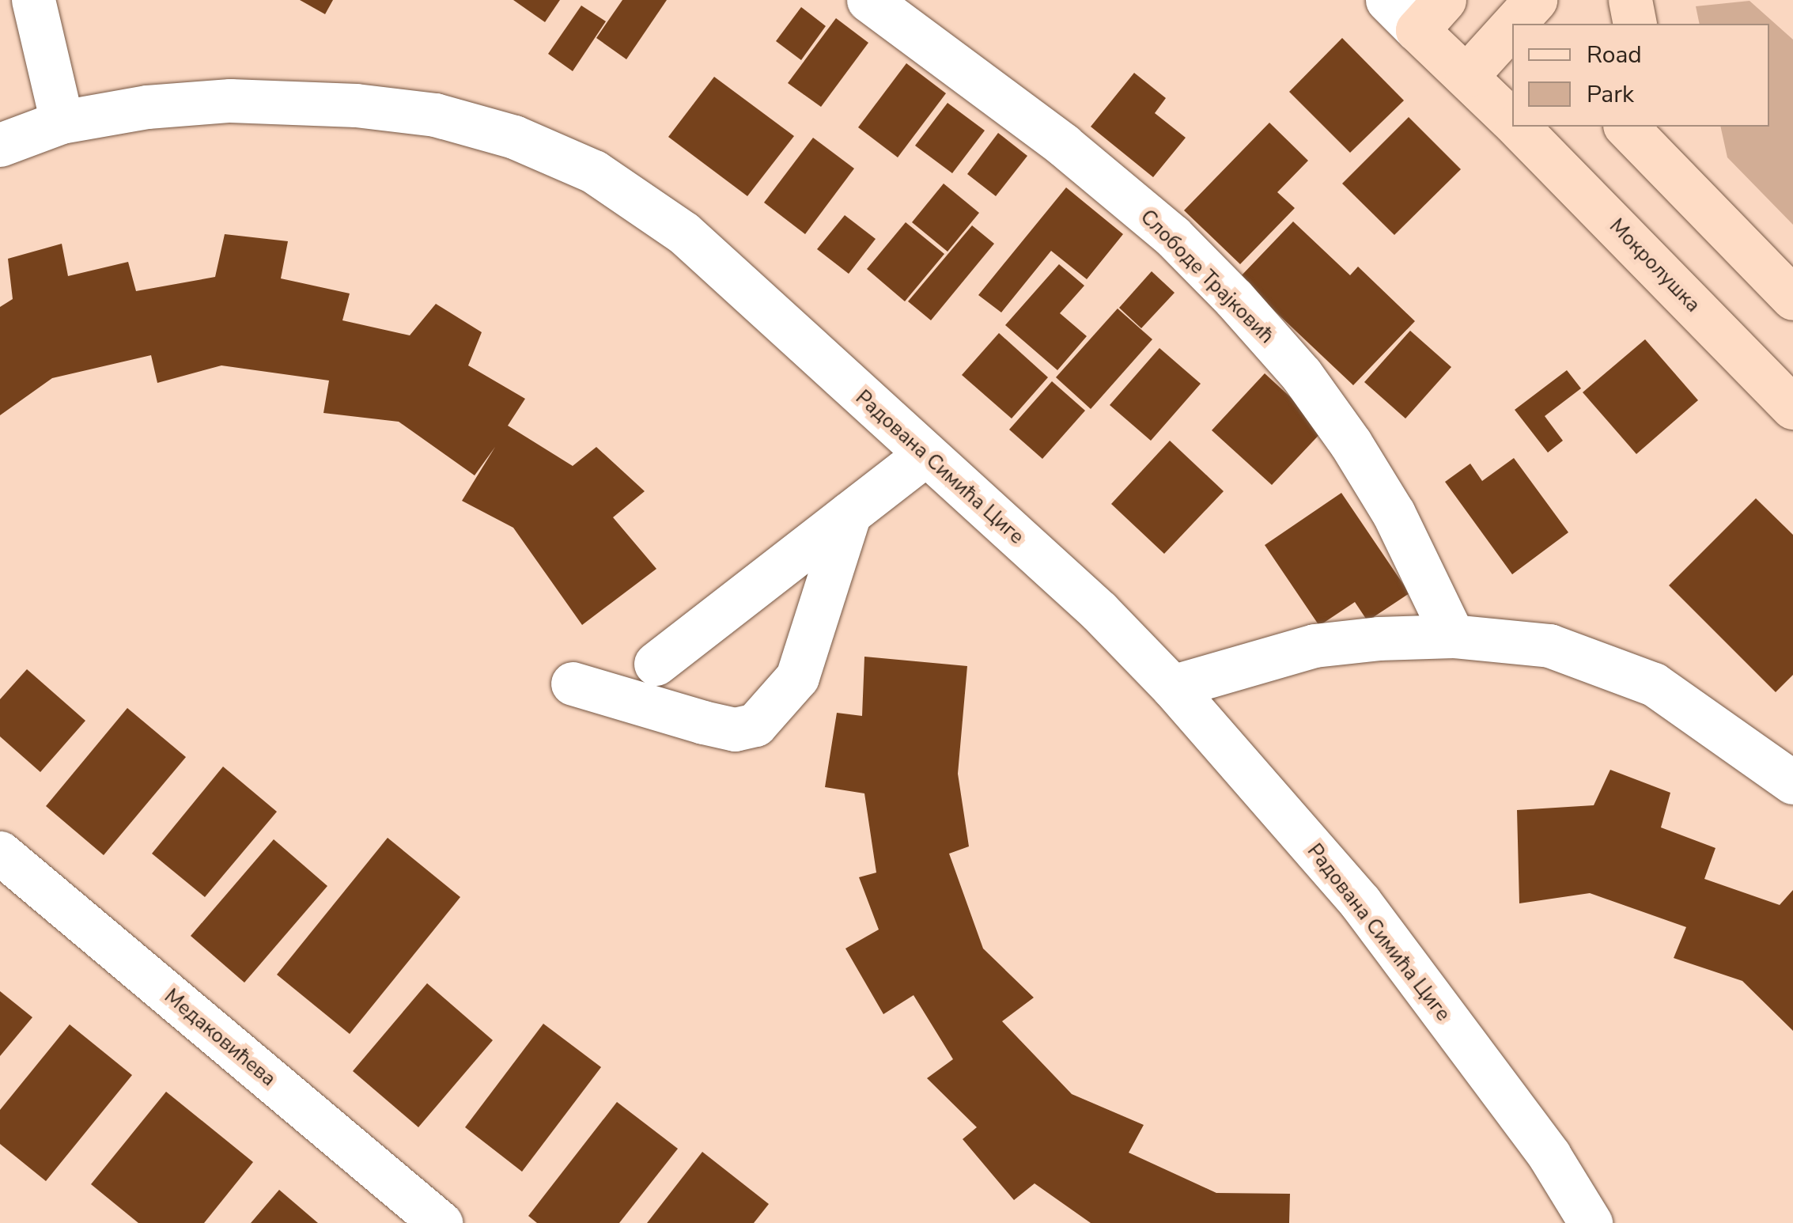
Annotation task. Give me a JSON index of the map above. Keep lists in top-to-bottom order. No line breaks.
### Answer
{"streets":{"main road":["Мокролушка"],"street":["Слободе Трајковић","Радована Симића Циге","Медаковићева"]},"legend":["Road","Park"]}
